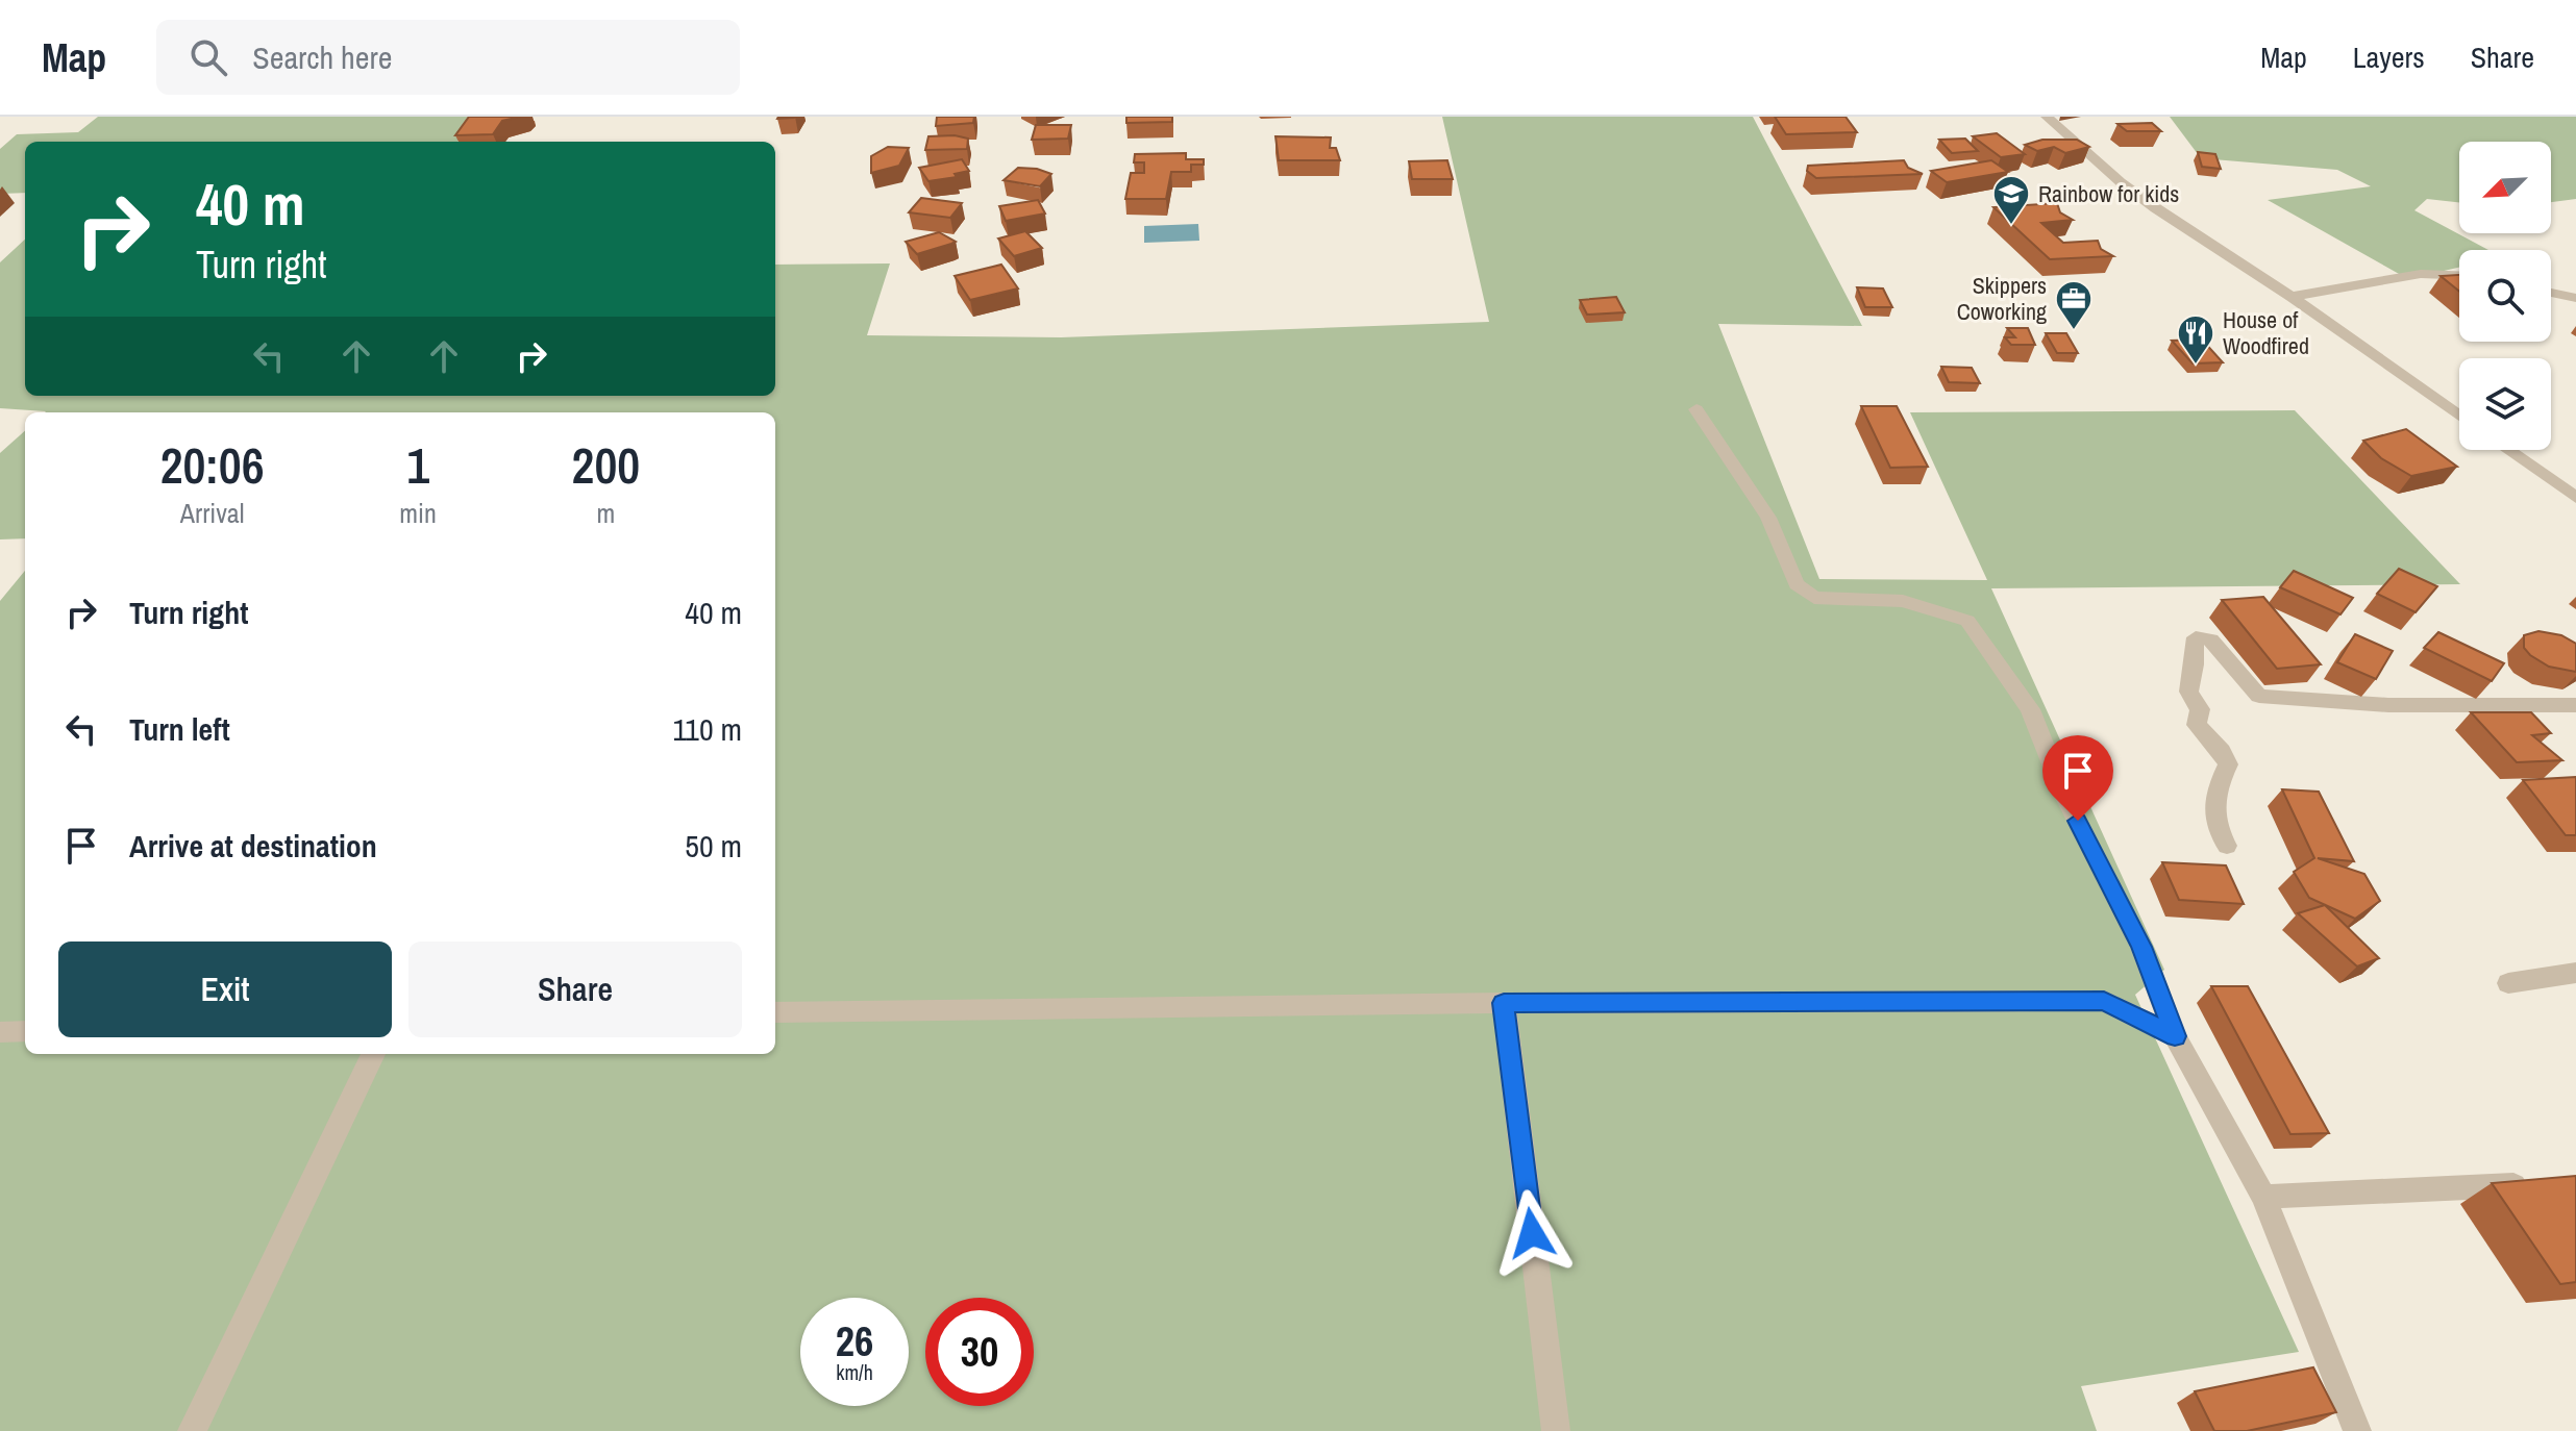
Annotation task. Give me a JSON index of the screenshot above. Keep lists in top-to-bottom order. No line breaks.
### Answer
{"places":{"school or university":["Rainbow for kids"],"office":["Skippers Coworking"],"restaurant":["House of Woodfired"]},"north":"bottom left","page":{"header":"Map","search":"Search here","nav":["Map","Layers","Share"],"turn":["40 m","Turn right"],"eta":["20:06","Arrival","1","min","200","m"],"list":[{"name":"Turn right","value":"40 m"},{"name":"Turn left","value":"110 m"},{"name":"Arrive at destination","value":"50 m"}],"buttons":["Exit","Share"],"speed":"26 km/h","limit":"30"}}
